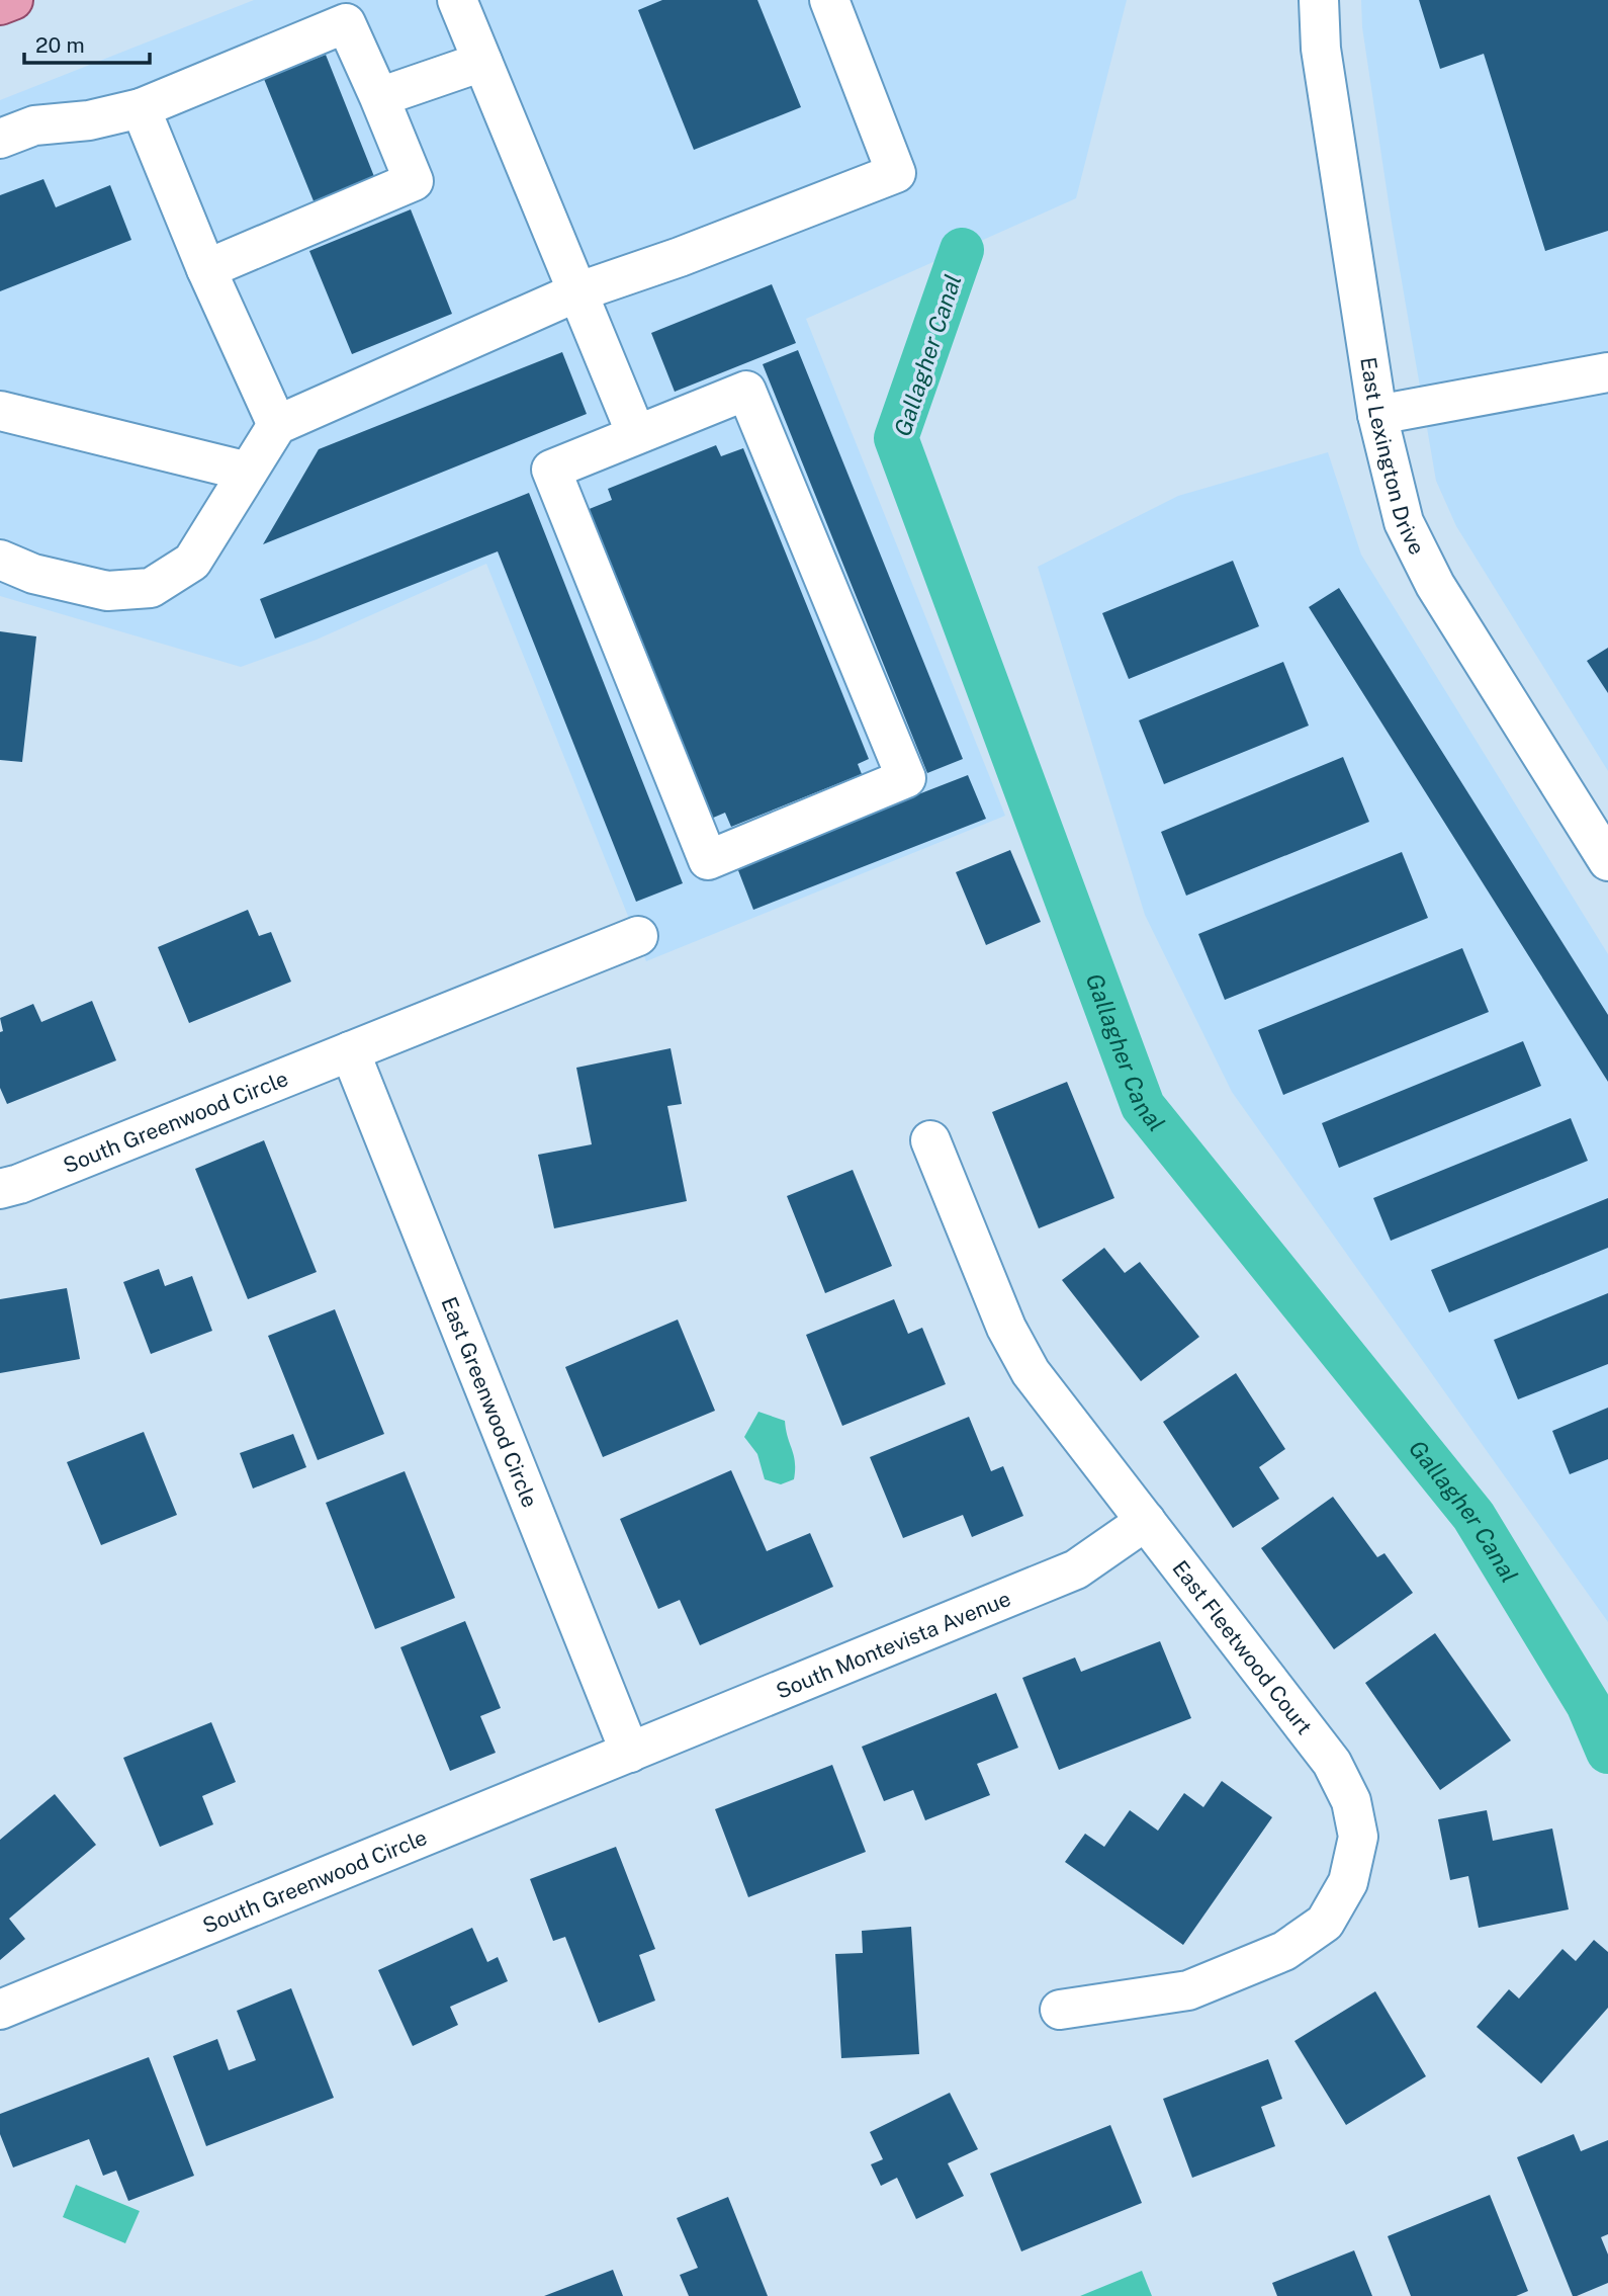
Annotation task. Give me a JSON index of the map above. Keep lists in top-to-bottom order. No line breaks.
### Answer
{"streets":{"street":["East Lexington Drive","South Greenwood Circle","East Greenwood Circle","South Montevista Avenue","East Fleetwood Court"]},"crossings":[["South Greenwood Circle","East Greenwood Circle"],["South Greenwood Circle","South Montevista Avenue"],["East Greenwood Circle","South Montevista Avenue"],["South Montevista Avenue","East Fleetwood Court"]],"water":["Gallagher Canal"],"scale_bar":"20 m"}
